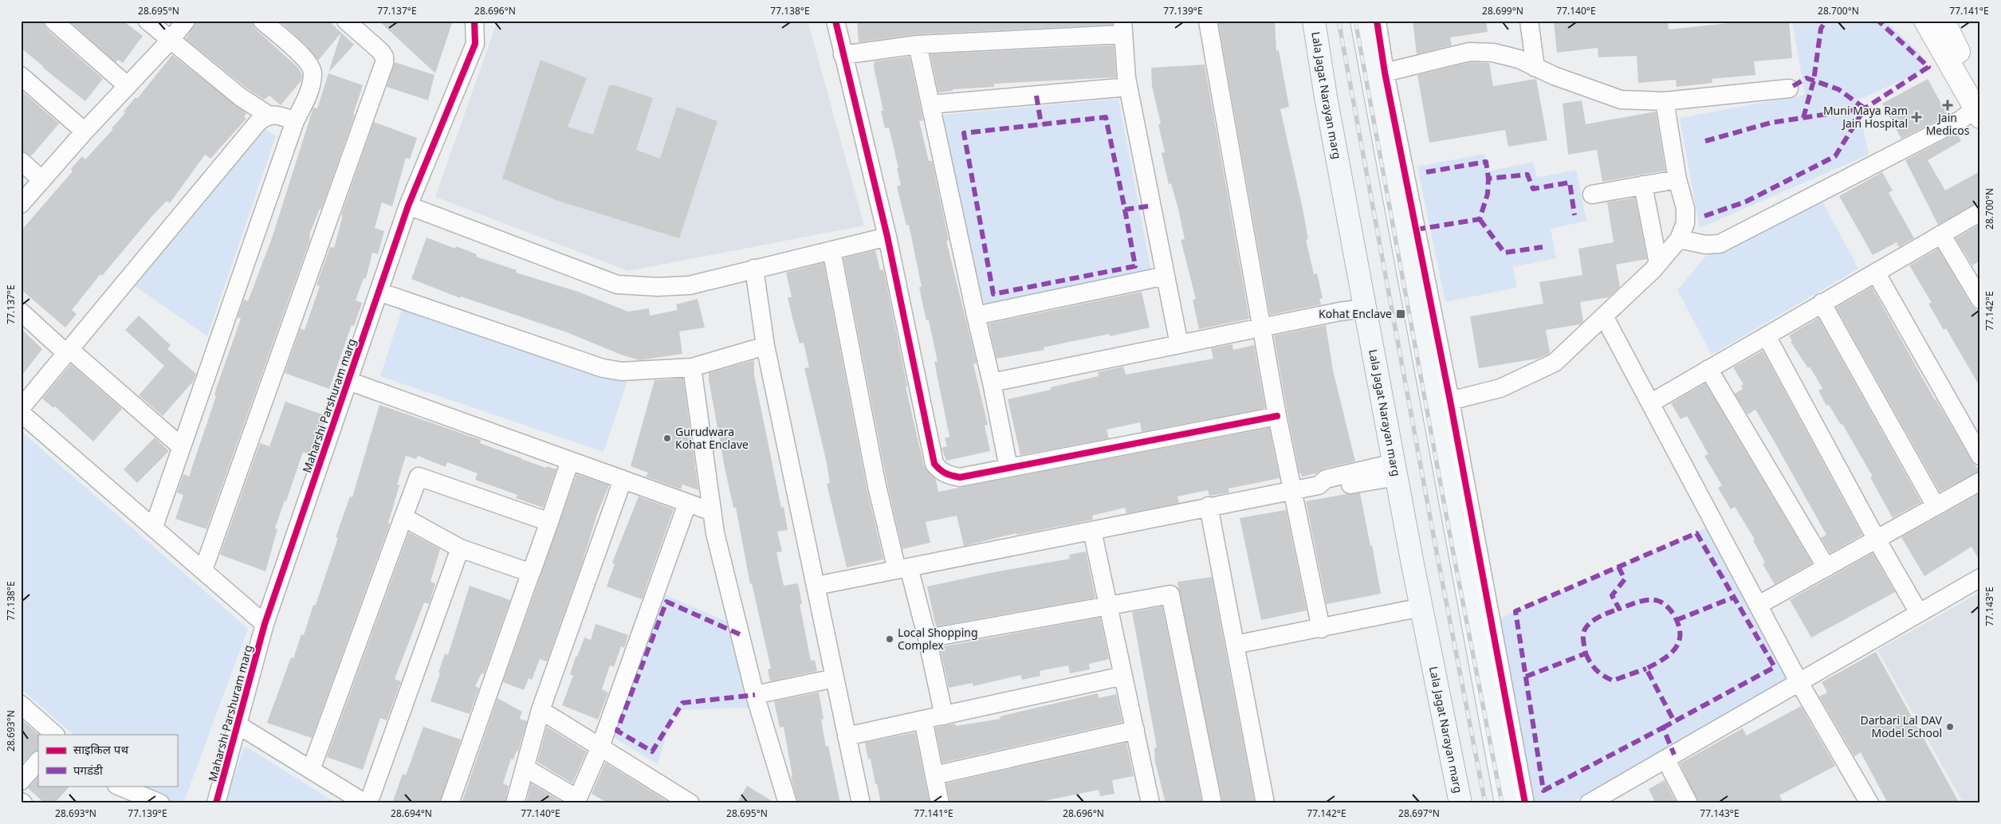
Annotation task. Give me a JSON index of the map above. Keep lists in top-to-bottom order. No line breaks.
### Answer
{"streets":{"main road":["Lala Jagat Narayan marg"],"street":["Maharshi Parshuram marg"]},"places":{"health":["Jain Medicos","Muni Maya Ram Jain Hospital"],"transit":["Kohat Enclave"],"other":["Gurudwara Kohat Enclave","Local Shopping Complex","Darbari Lal DAV Model School"]},"legend":["साइकिल पथ","पगडंडी"],"coordinates":["28.695°N","77.137°E","28.696°N","77.138°E","77.139°E","28.699°N","77.140°E","28.700°N","77.141°E","77.142°E","77.143°E","28.693°N","28.694°N","28.697°N"]}
